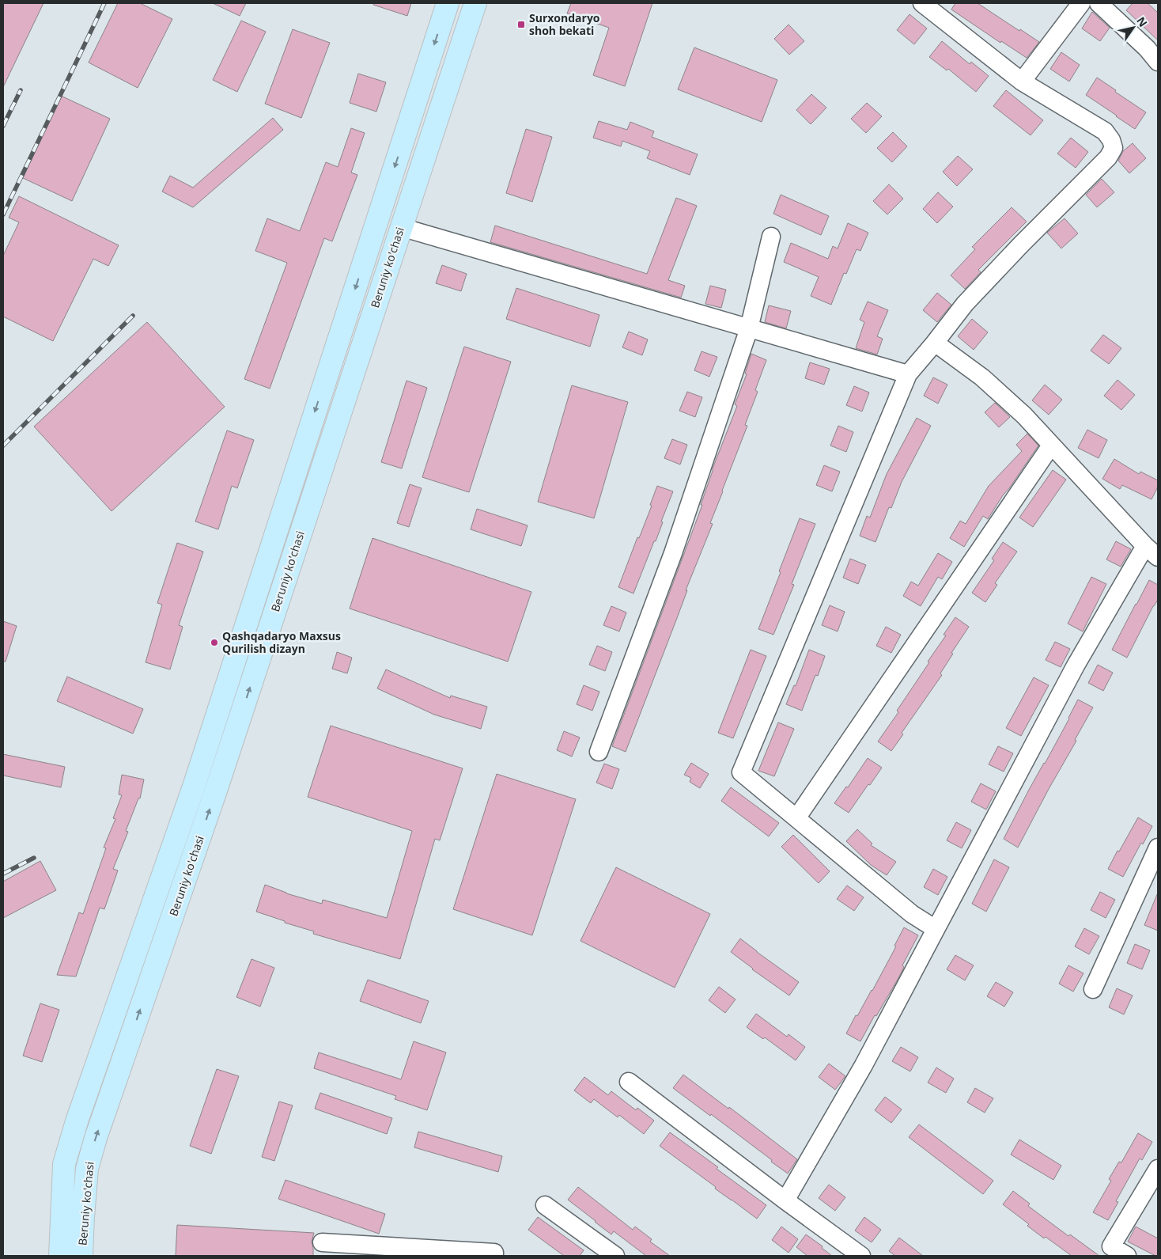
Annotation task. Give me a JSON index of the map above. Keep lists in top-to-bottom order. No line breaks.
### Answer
{"streets":{"main road":["Beruniy ko'chasi"]},"places":{"transit":["Surxondaryo shoh bekati"],"other":["Qashqadaryo Maxsus Qurilish dizayn"]},"north":"top right"}
